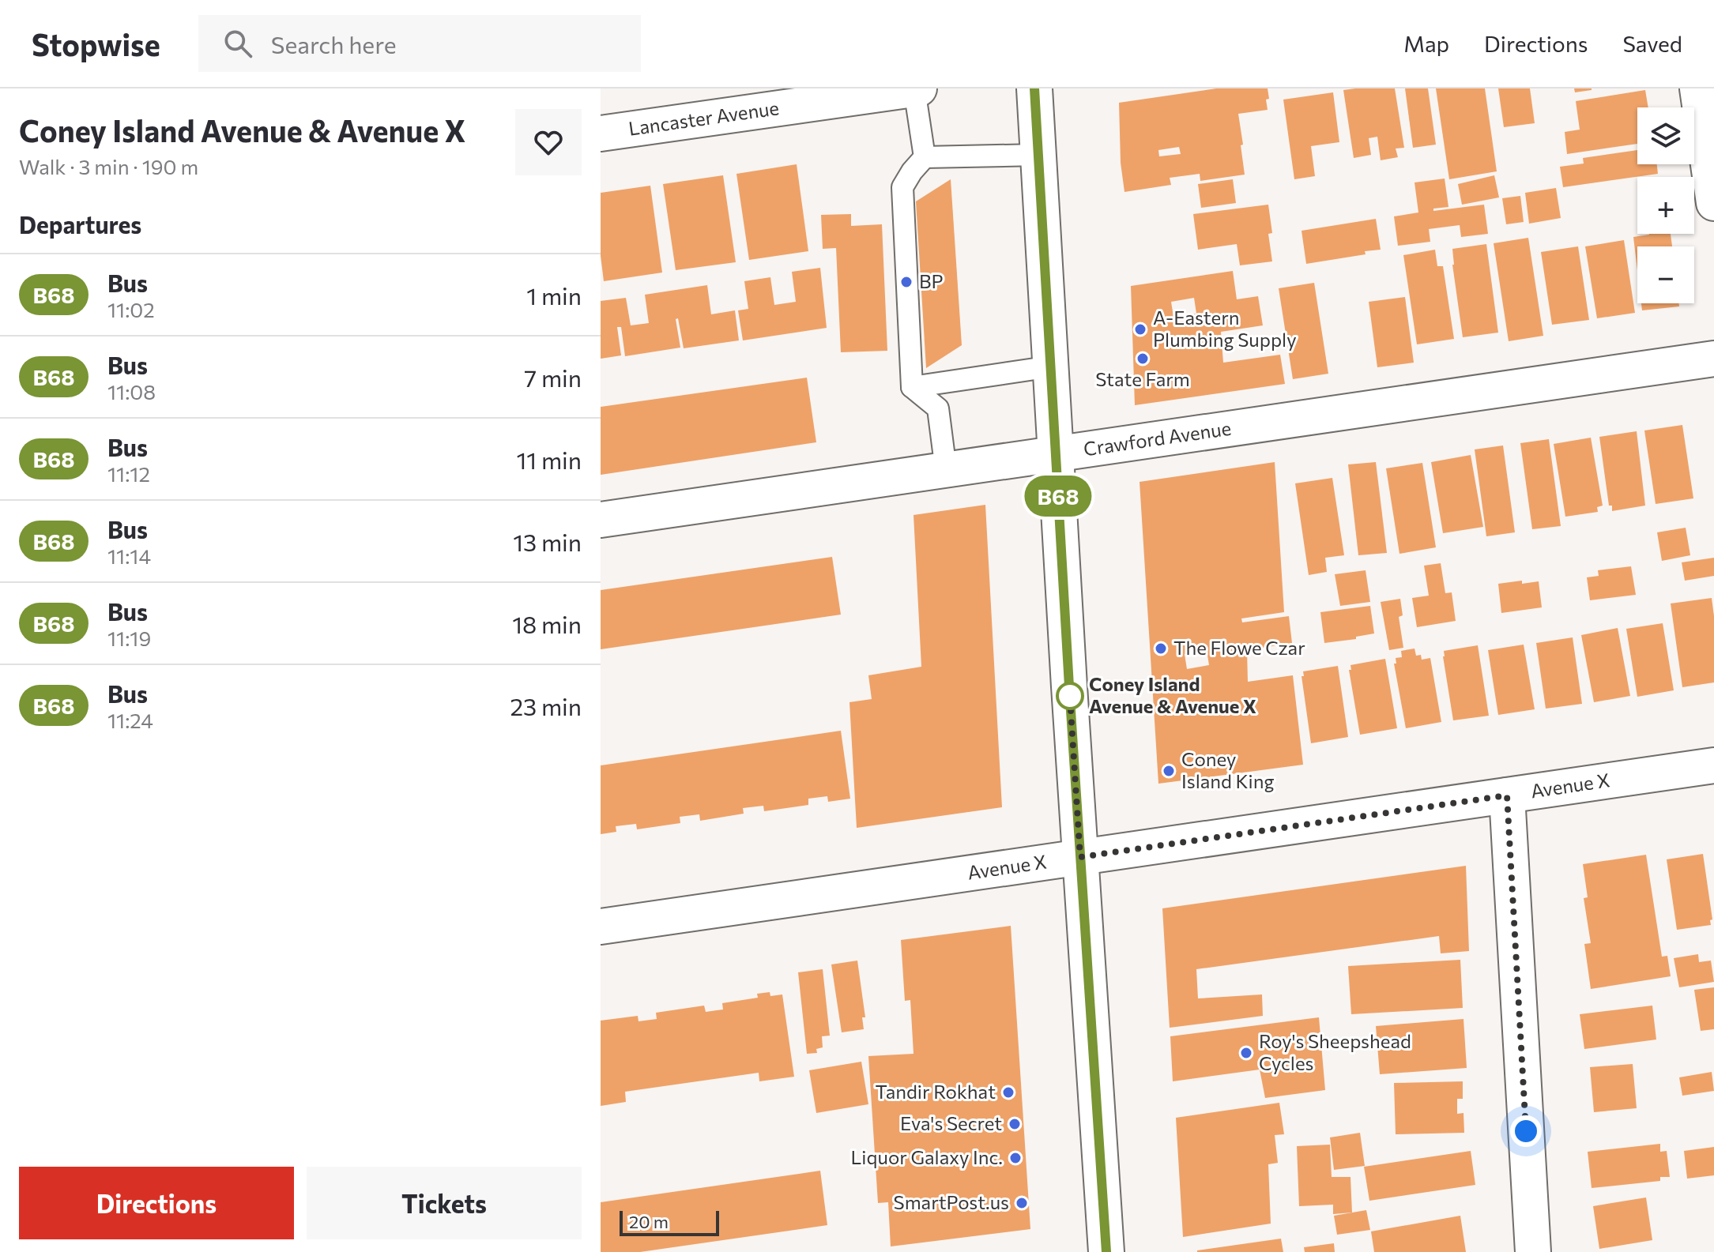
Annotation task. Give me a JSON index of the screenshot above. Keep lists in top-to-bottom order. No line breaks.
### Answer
{"streets":{"street":["Lancaster Avenue","Crawford Avenue","Avenue X"]},"places":["BP","A-Eastern Plumbing Supply","State Farm","The Flowe Czar","Coney Island Avenue & Avenue X","Coney Island King","Roy's Sheepshead Cycles","Tandir Rokhat","Eva's Secret","Liquor Galaxy Inc.","SmartPost.us"],"lines":["bus line B68"],"scale_bar":"20 m","page":{"header":"Stopwise","search":"Search here","nav":["Map","Directions","Saved"],"heading":[["Coney Island Avenue & Avenue X","Walk · 3 min · 190 m"],"Departures"],"on_map":"B68","map_buttons":["+","−"],"list":[{"mark":"B68","name":"Bus","note":"11:02","value":"1 min"},{"mark":"B68","name":"Bus","note":"11:08","value":"7 min"},{"mark":"B68","name":"Bus","note":"11:12","value":"11 min"},{"mark":"B68","name":"Bus","note":"11:14","value":"13 min"},{"mark":"B68","name":"Bus","note":"11:19","value":"18 min"},{"mark":"B68","name":"Bus","note":"11:24","value":"23 min"}],"buttons":["Directions","Tickets"],"scale":"20 m"}}
